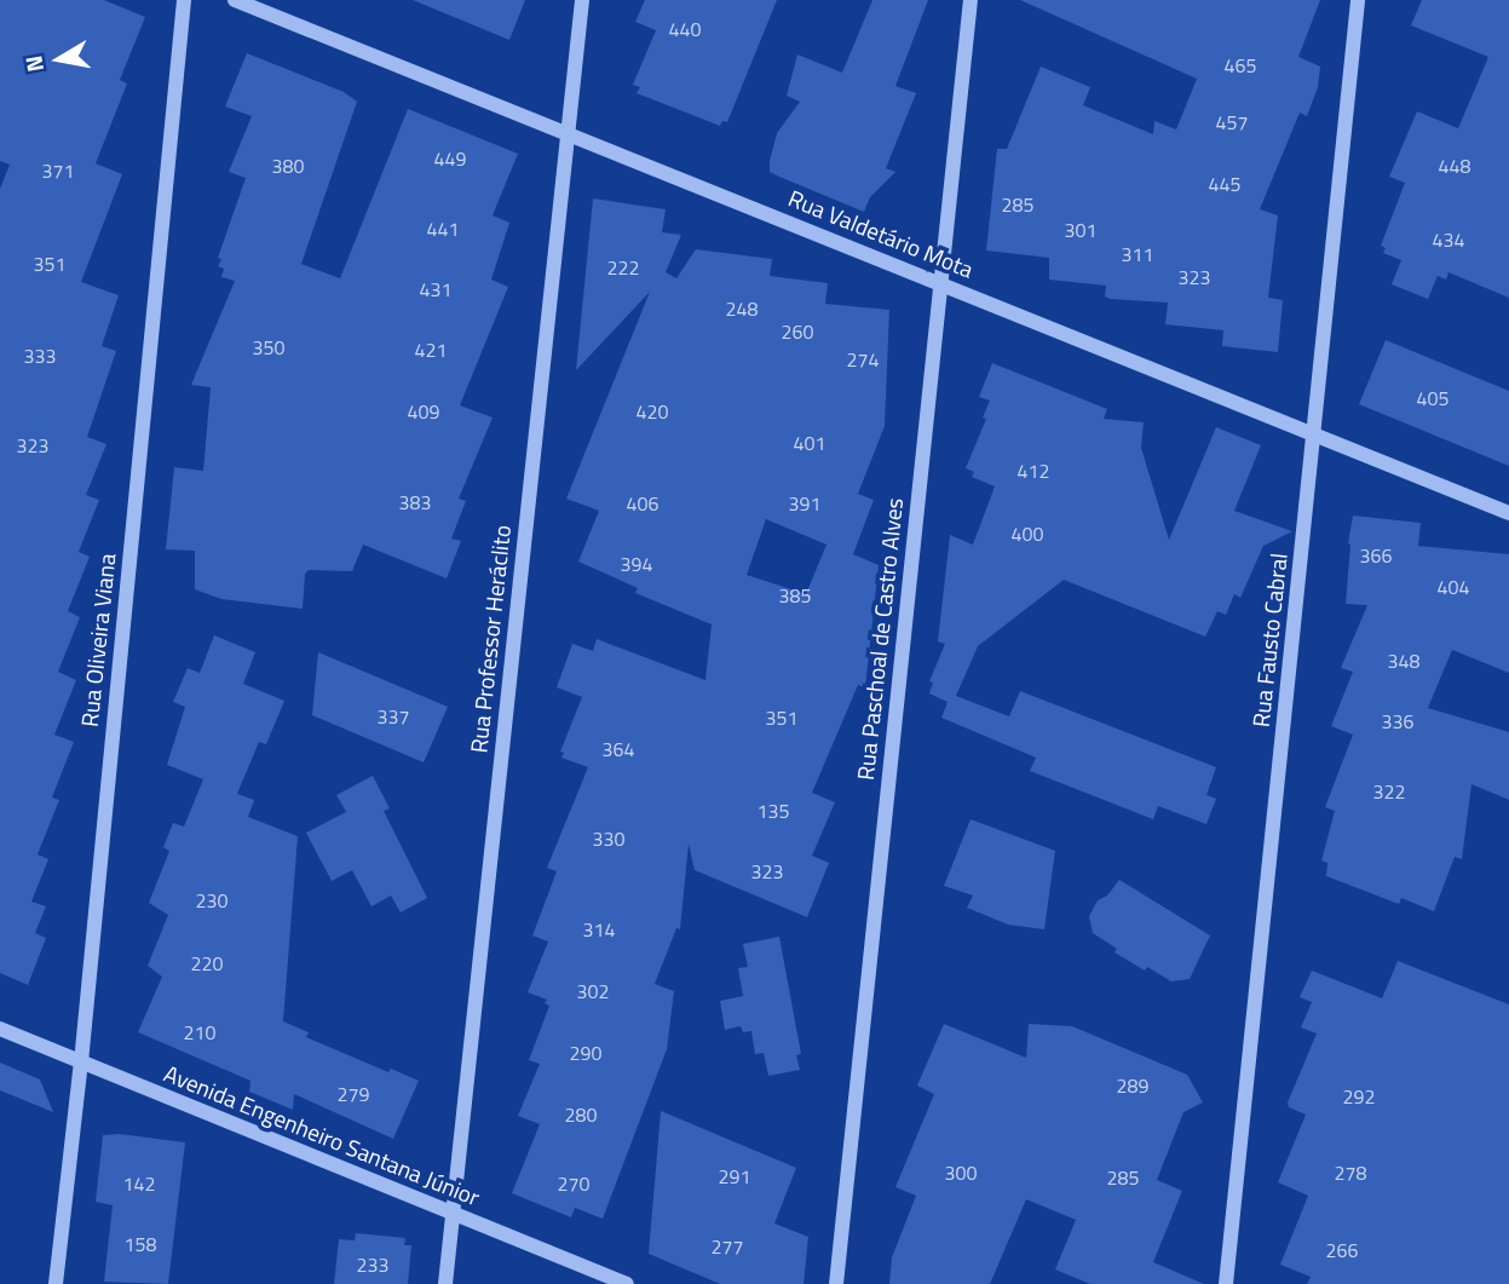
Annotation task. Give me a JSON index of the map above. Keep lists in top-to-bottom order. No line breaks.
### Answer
{"streets":{"street":["Rua Valdetário Mota","Rua Professor Heráclito","Rua Paschoal de Castro Alves","Rua Oliveira Viana","Rua Fausto Cabral","Avenida Engenheiro Santana Júnior"]},"crossings":[["Rua Valdetário Mota","Rua Professor Heráclito"],["Rua Valdetário Mota","Rua Paschoal de Castro Alves"],["Rua Valdetário Mota","Rua Fausto Cabral"],["Rua Professor Heráclito","Avenida Engenheiro Santana Júnior"],["Rua Oliveira Viana","Avenida Engenheiro Santana Júnior"]],"house_numbers":["440","465","457","449","380","448","371","445","285","441","301","434","311","351","222","323","431","248","260","350","421","333","274","405","409","420","401","323","412","383","406","391","400","366","394","404","385","348","337","351","336","364","322","135","330","323","230","314","220","302","210","290","289","279","292","280","300","278","291","285","142","270","158","277","266","233"],"north":"left"}
